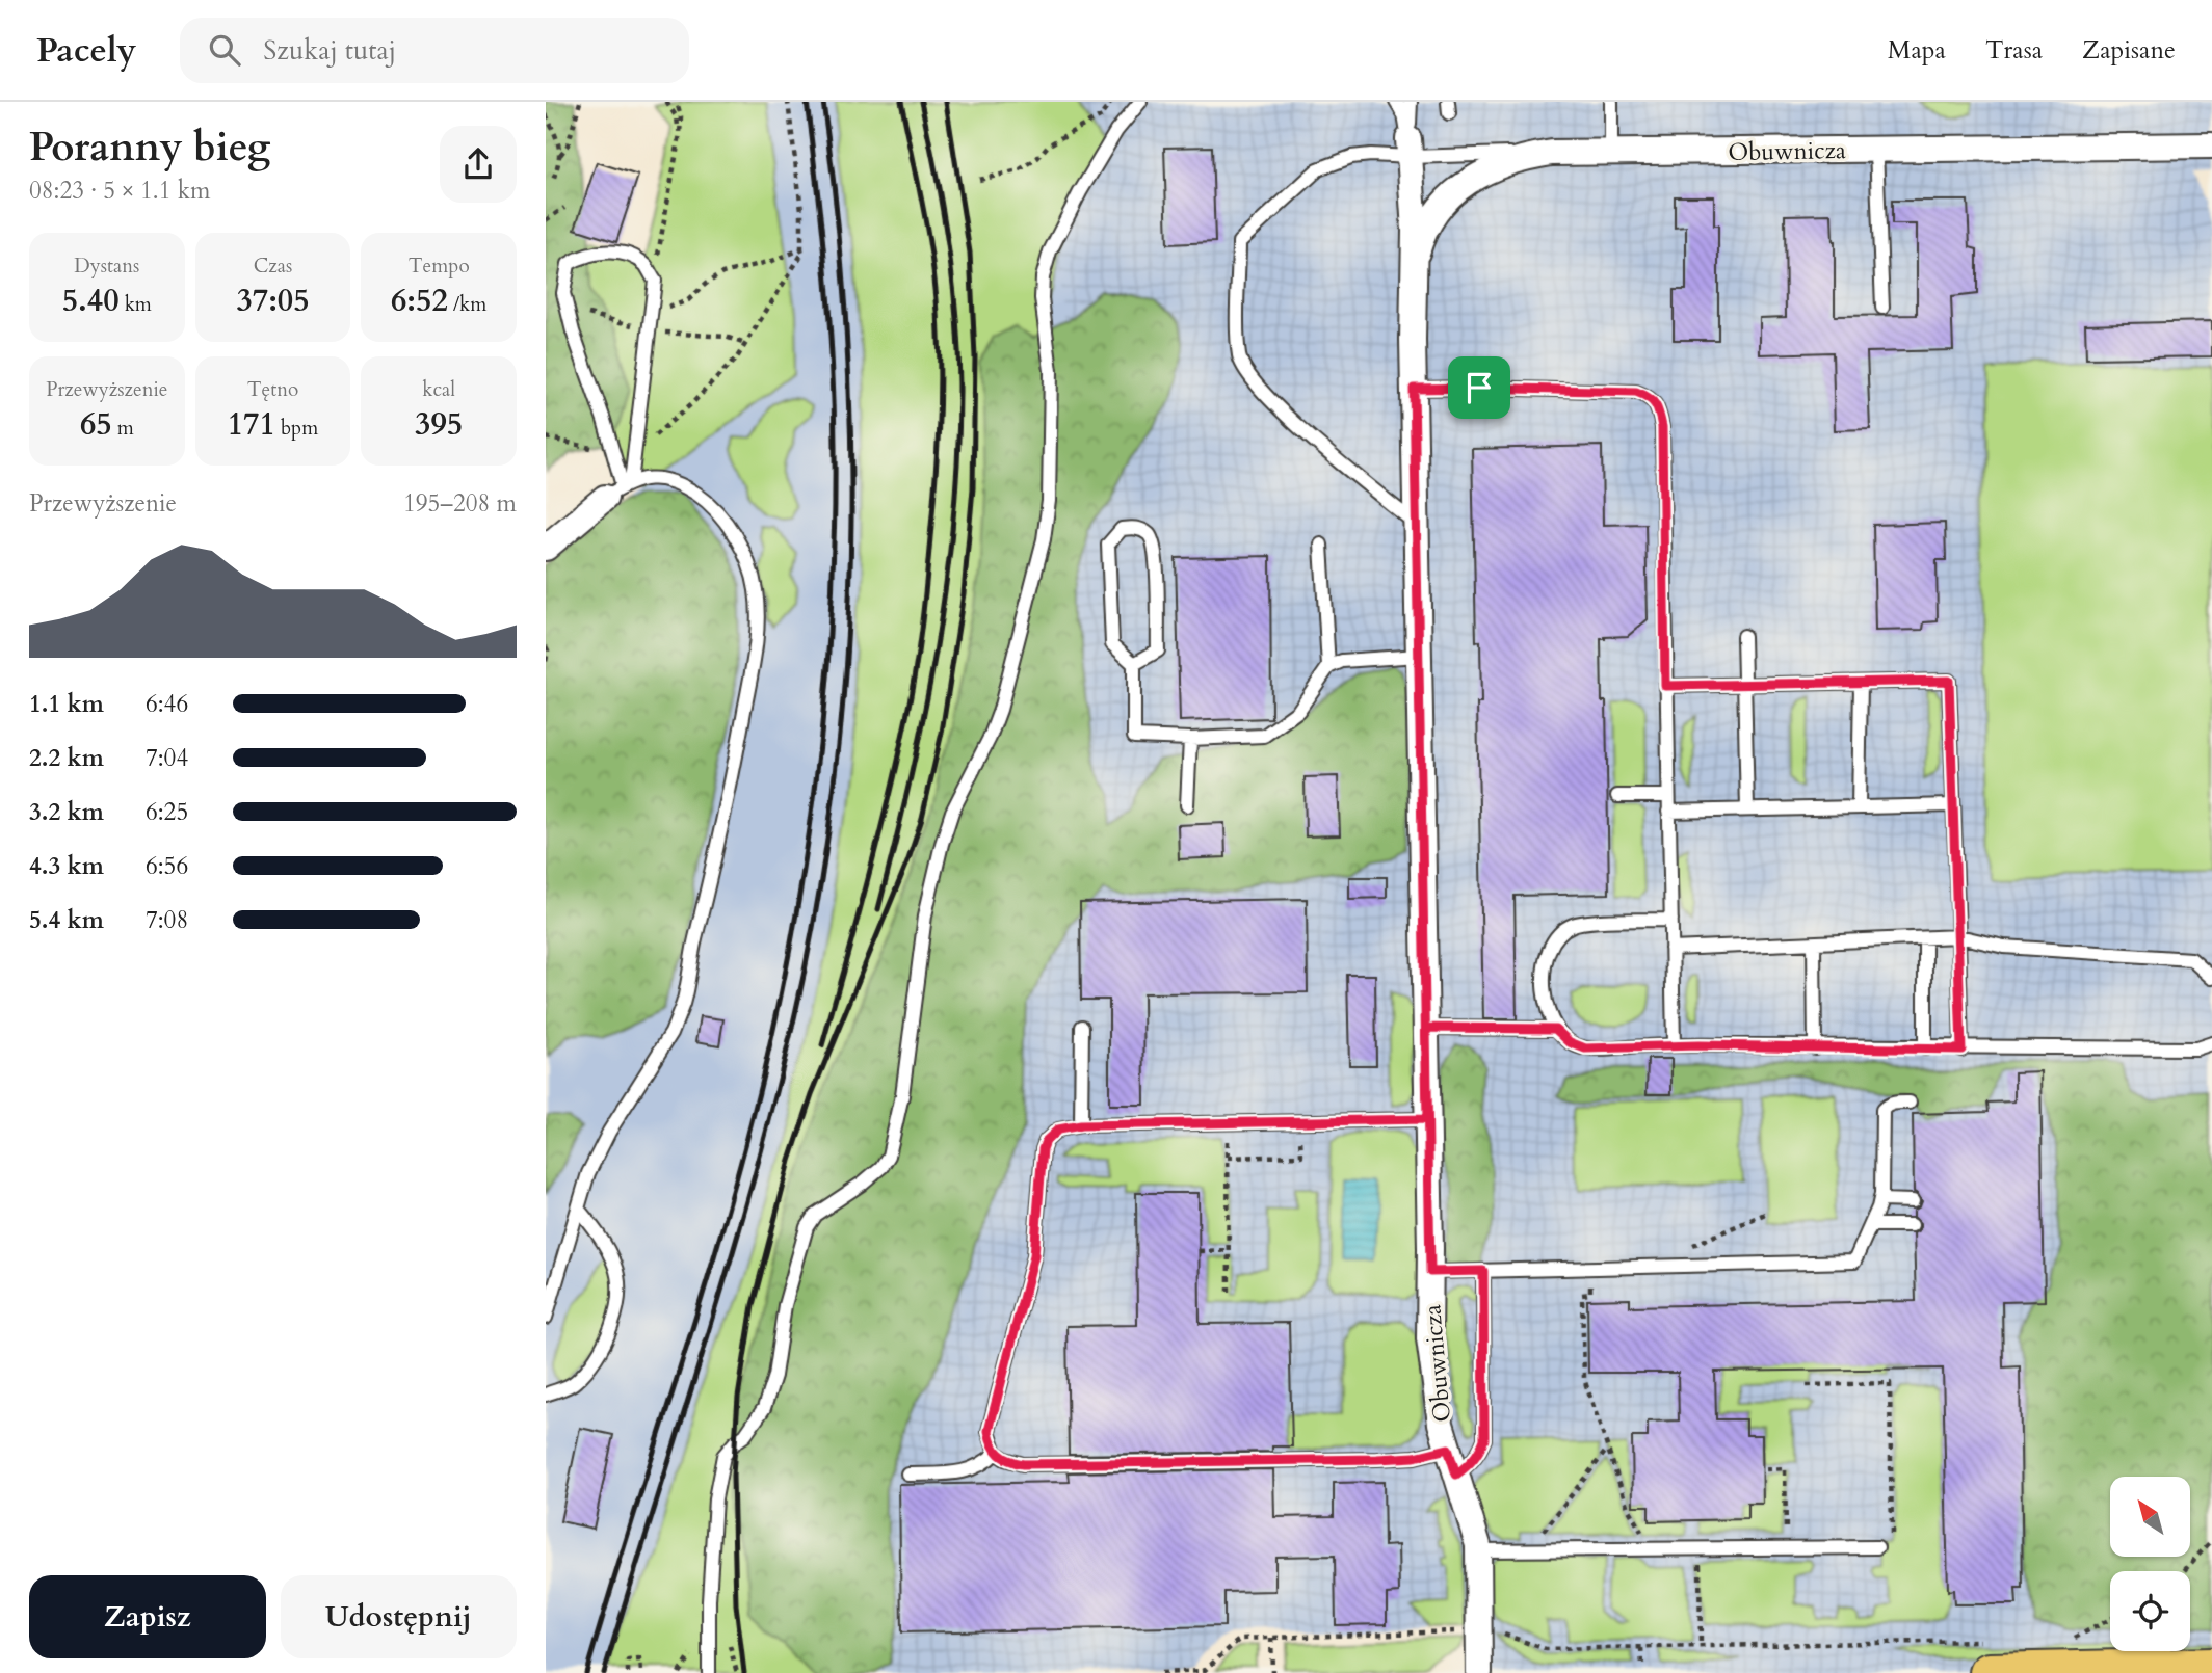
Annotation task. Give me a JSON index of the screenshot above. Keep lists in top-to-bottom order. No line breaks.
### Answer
{"streets":{"street":["Obuwnicza"]},"north":"top left","page":{"header":"Pacely","search":"Szukaj tutaj","nav":["Mapa","Trasa","Zapisane"],"heading":["Poranny bieg","08:23 · 5 × 1.1 km"],"stats":[["Dystans","5.40 km"],["Czas","37:05"],["Tempo","6:52 /km"],["Przewyższenie","65 m"],["Tętno","171 bpm"],["kcal","395"]],"chart":["Przewyższenie","195–208 m"],"list":[{"name":"1.1 km","note":"6:46"},{"name":"2.2 km","note":"7:04"},{"name":"3.2 km","note":"6:25"},{"name":"4.3 km","note":"6:56"},{"name":"5.4 km","note":"7:08"}],"buttons":["Zapisz","Udostępnij"]}}
